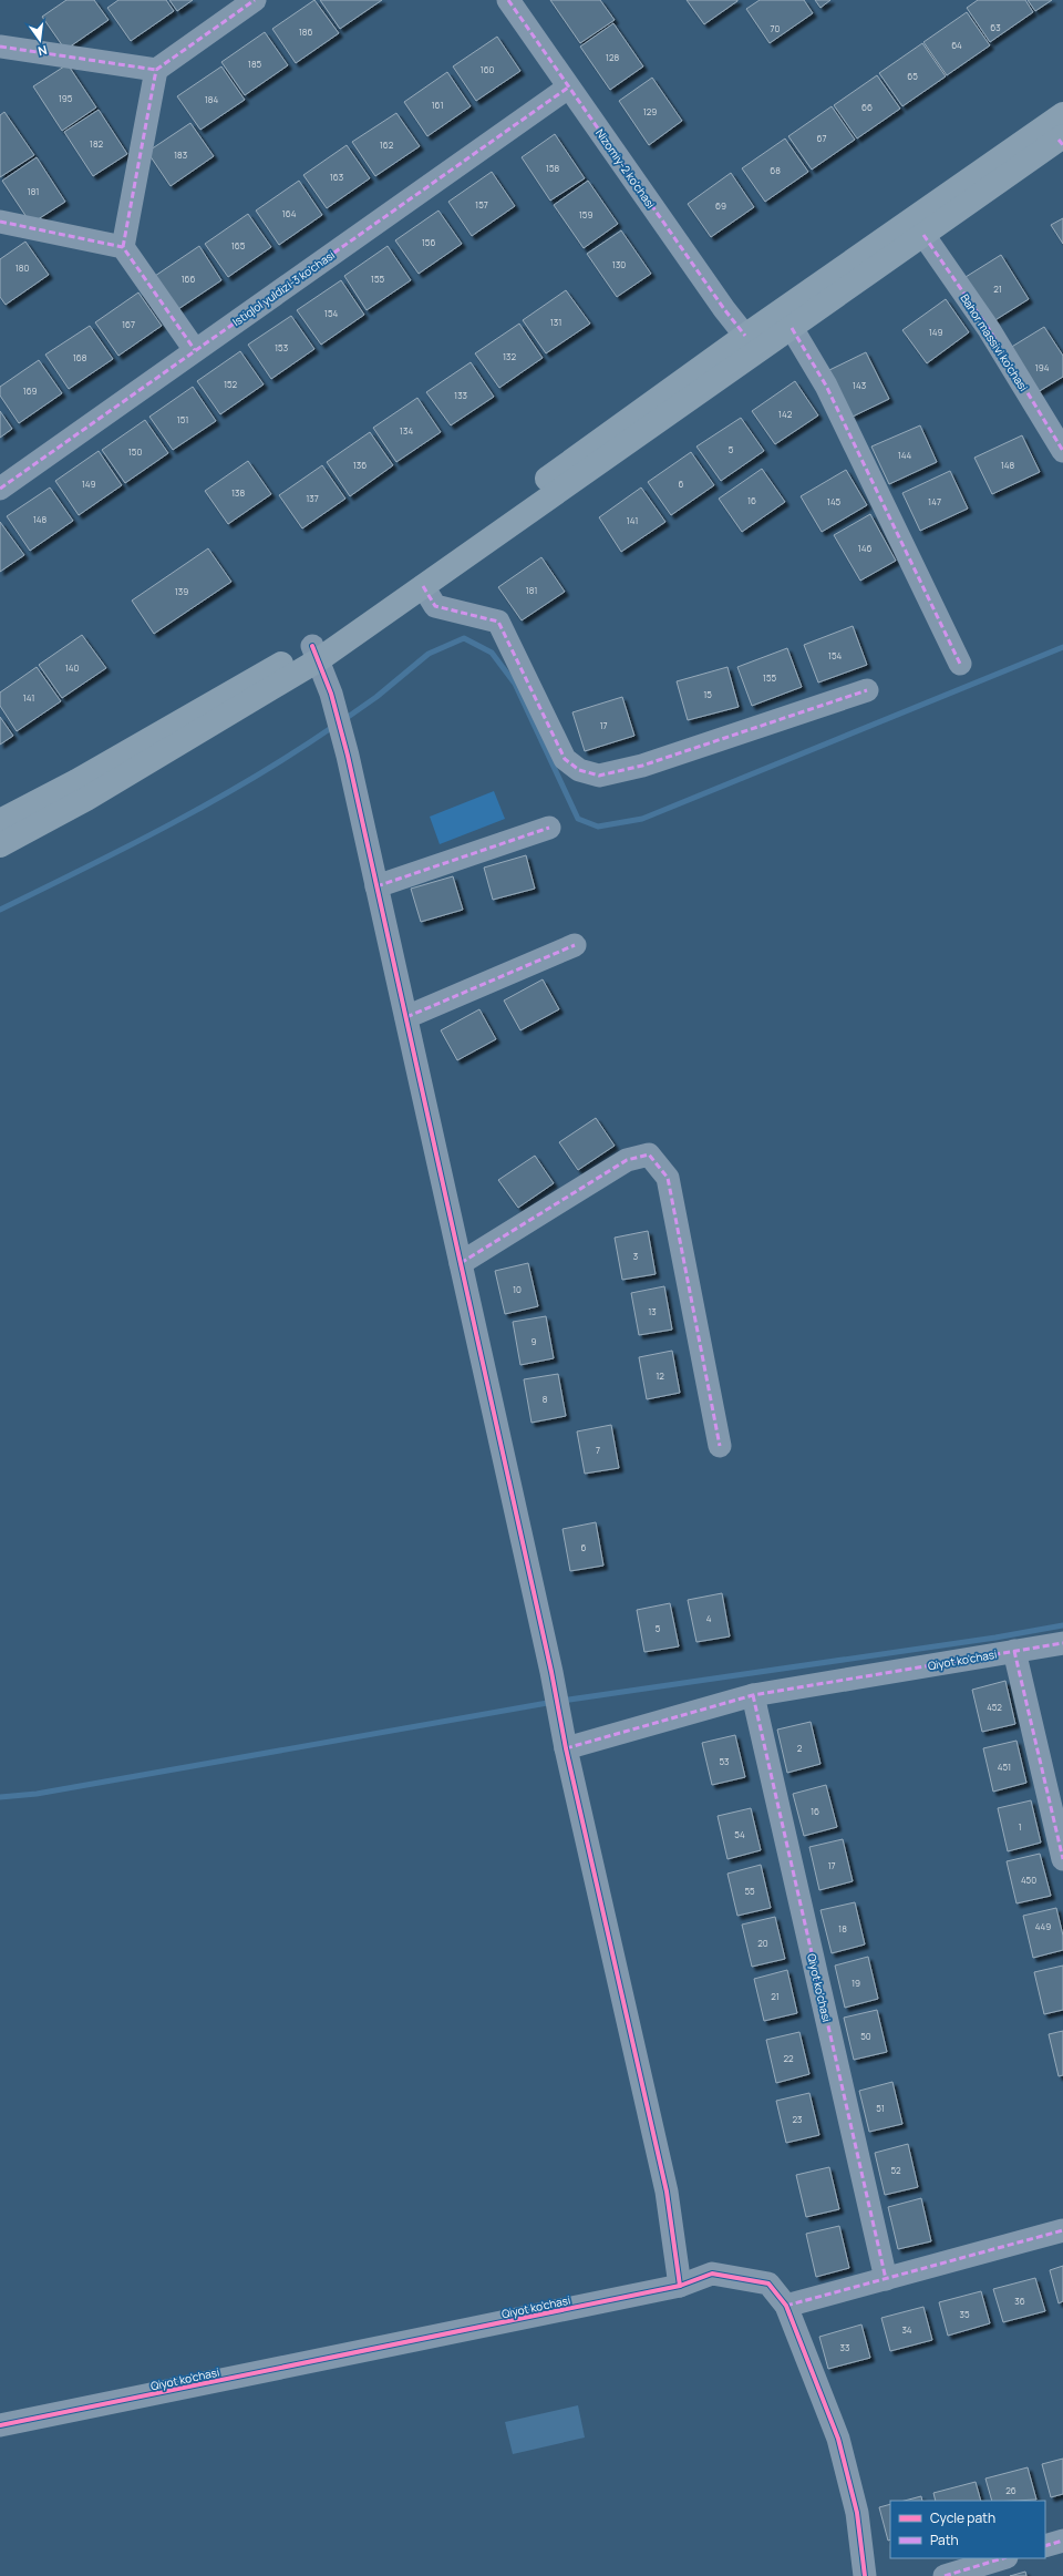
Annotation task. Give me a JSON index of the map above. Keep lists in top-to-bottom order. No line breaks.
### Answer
{"streets":{"street":["Nizomiy-2 ko'chasi","Istiqlol yuldizi-3 ko'chasi","Bahor massivi ko'chasi","Qiyot ko'chasi"]},"crossings":[["Nizomiy-2 ko'chasi","Istiqlol yuldizi-3 ko'chasi"]],"house_numbers":["63","70","186","64","128","185","160","65","195","184","161","66","129","67","182","162","183","158","68","163","181","157","69","164","159","156","165","130","180","166","155","21","154","131","167","149","153","132","168","194","152","143","169","133","142","151","134","5","150","144","136","148","149","6","138","137","16","145","147","148","141","146","181","139","154","140","155","15","141","17","3","10","13","9","12","8","7","6","4","5","452","2","53","451","16","1","54","17","450","55","449","18","20","19","21","50","22","51","23","52","36","35","34","33","26"],"legend":["Cycle path","Path"],"north":"bottom"}
